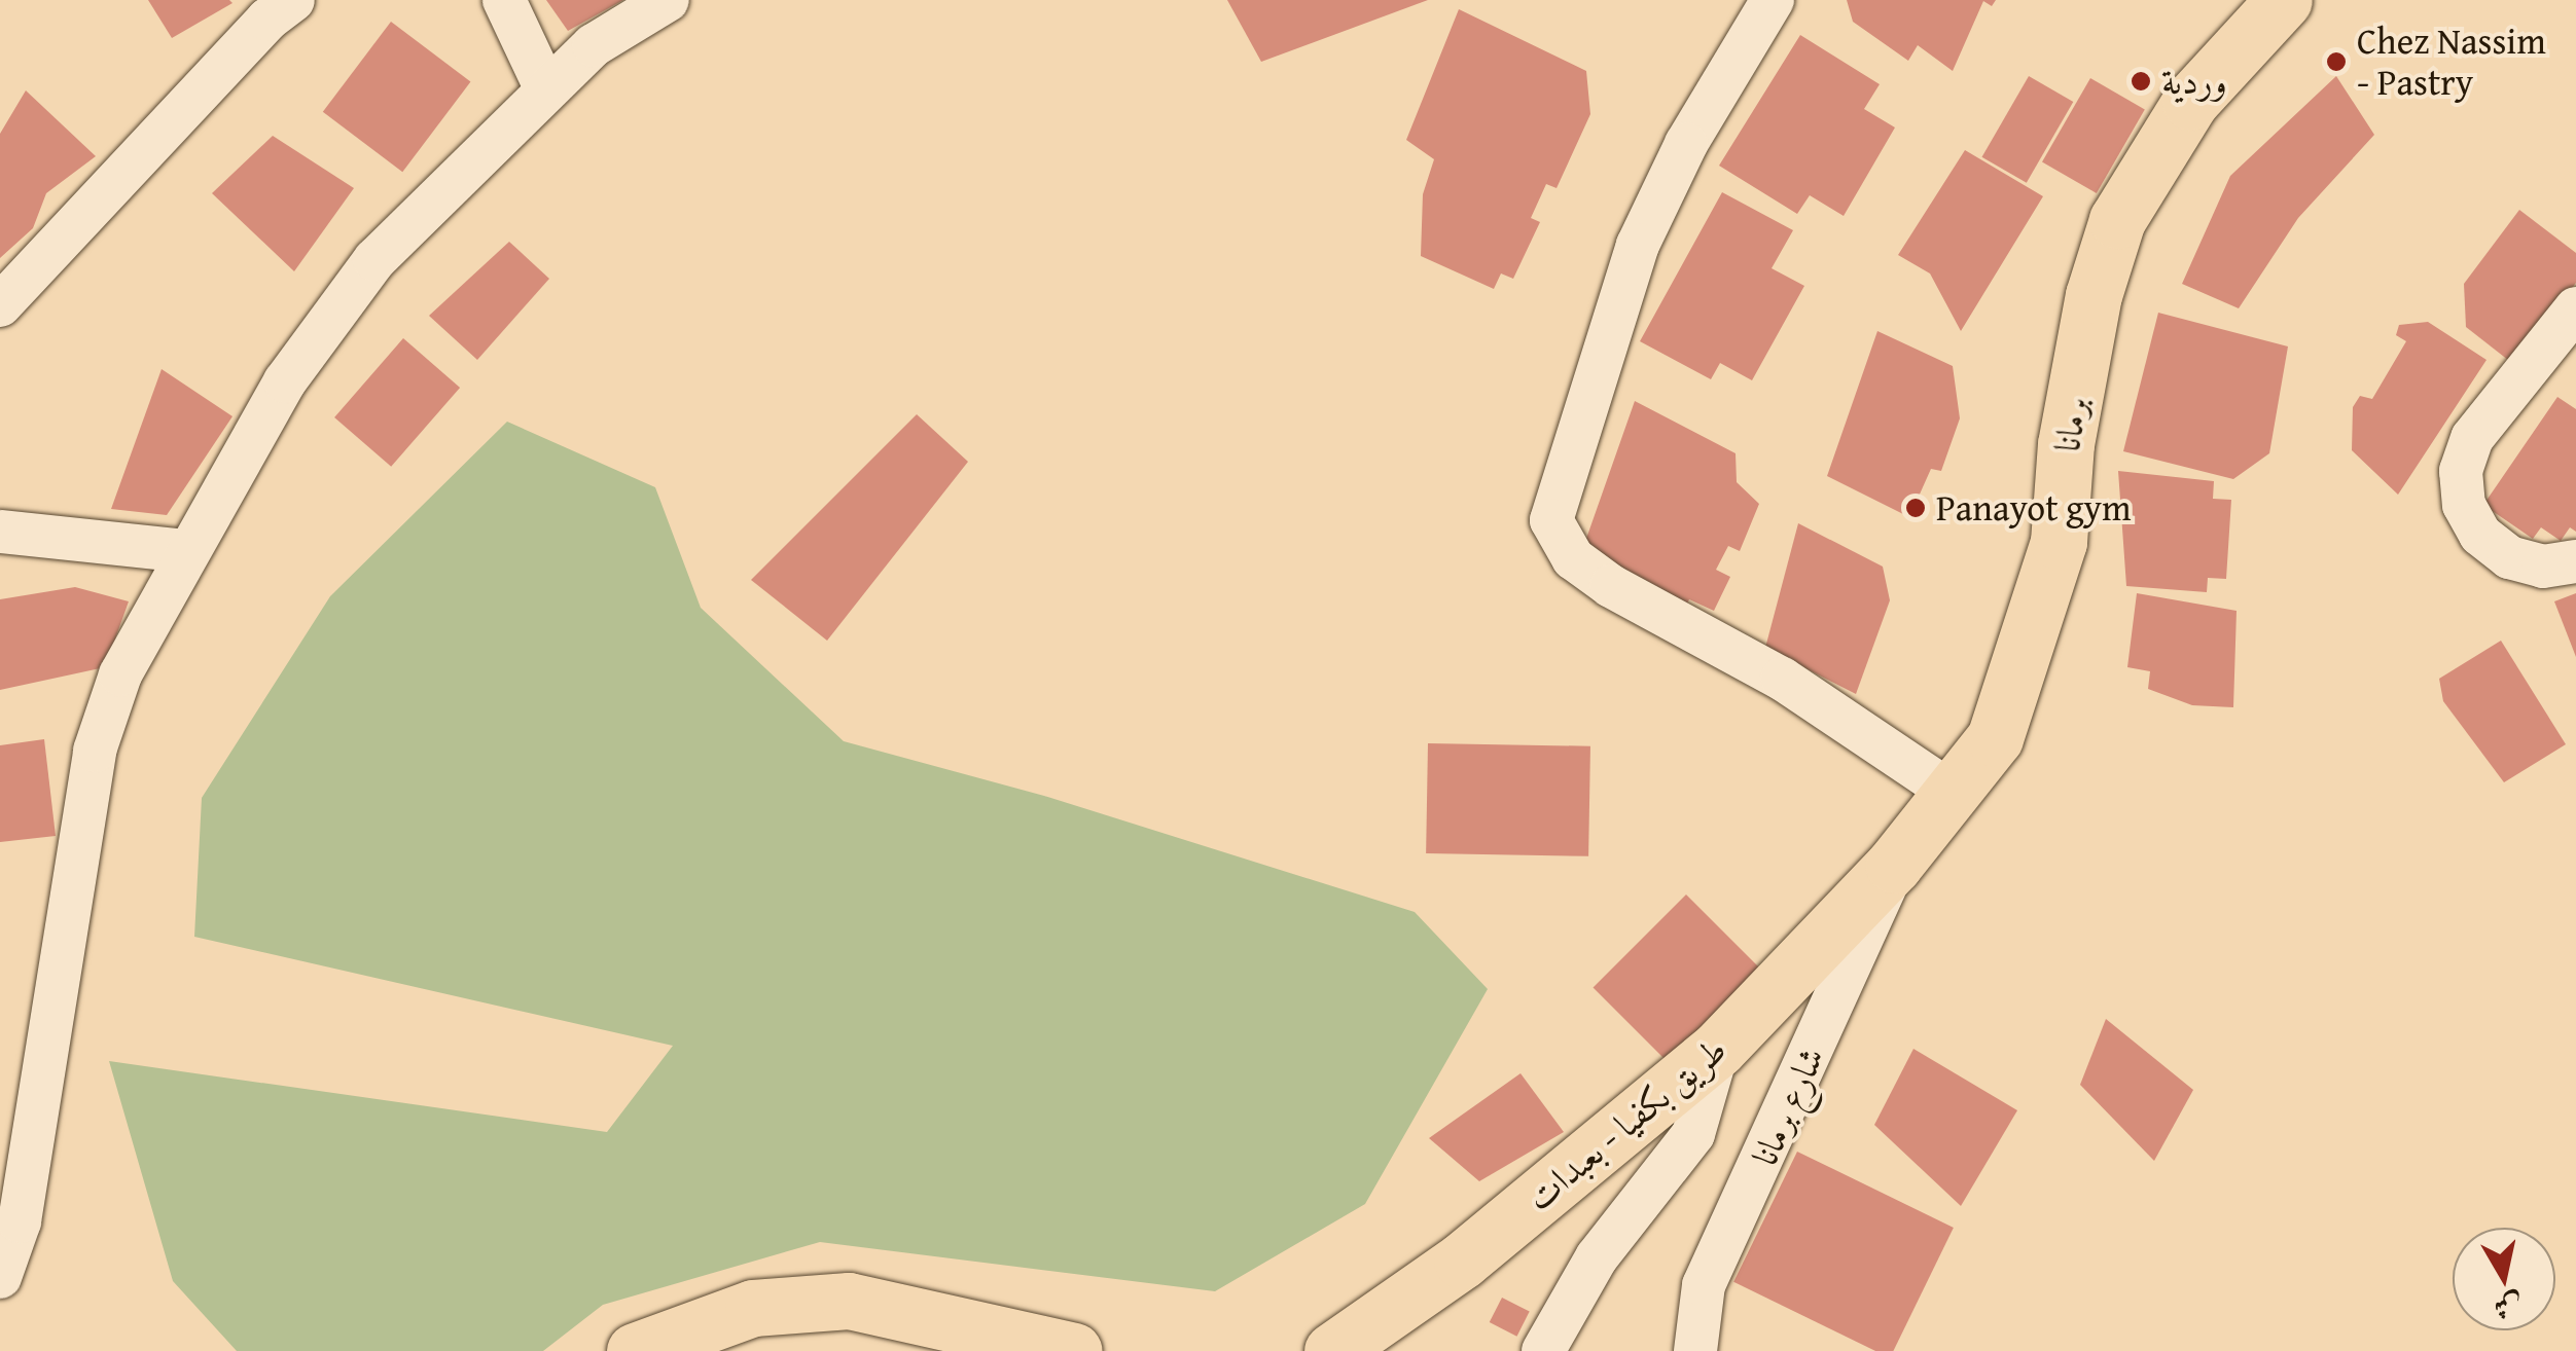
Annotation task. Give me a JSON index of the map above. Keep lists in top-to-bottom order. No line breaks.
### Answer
{"streets":{"main road":["برمانا","طريق بكفيا - بعبدات"],"street":["شارع برمانا"]},"crossings":[["برمانا","شارع برمانا"],["برمانا","طريق بكفيا - بعبدات"],["شارع برمانا","طريق بكفيا - بعبدات"]],"places":["Chez Nassim - Pastry","وردية","Panayot gym"],"north":"bottom"}
